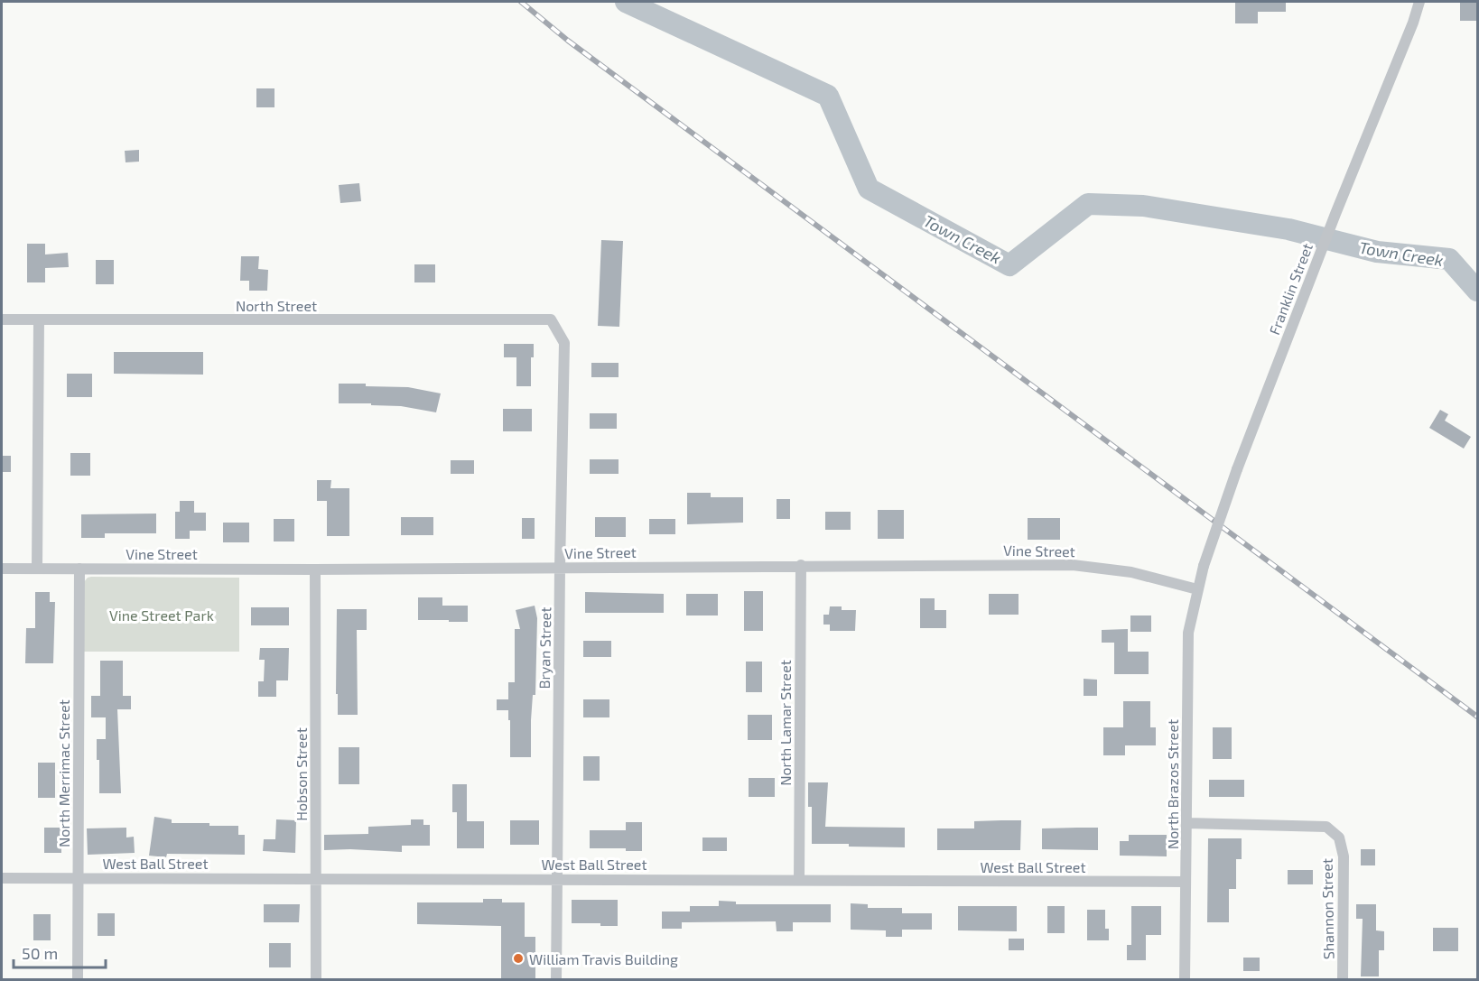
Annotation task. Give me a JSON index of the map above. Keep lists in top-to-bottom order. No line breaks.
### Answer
{"streets":{"street":["Franklin Street","North Street","Vine Street","Bryan Street","North Lamar Street","North Merrimac Street","Hobson Street","North Brazos Street","West Ball Street","Shannon Street"]},"crossings":[["Franklin Street","Vine Street"],["Franklin Street","North Brazos Street"],["North Street","Bryan Street"],["Vine Street","Bryan Street"],["Vine Street","North Lamar Street"],["Vine Street","North Merrimac Street"],["Vine Street","Hobson Street"],["Vine Street","North Brazos Street"],["Bryan Street","West Ball Street"],["North Lamar Street","West Ball Street"],["North Merrimac Street","West Ball Street"],["Hobson Street","West Ball Street"],["North Brazos Street","West Ball Street"],["North Brazos Street","Shannon Street"]],"water":["Town Creek"],"parks":["Vine Street Park"],"places":["William Travis Building"],"scale_bar":"50 m"}
